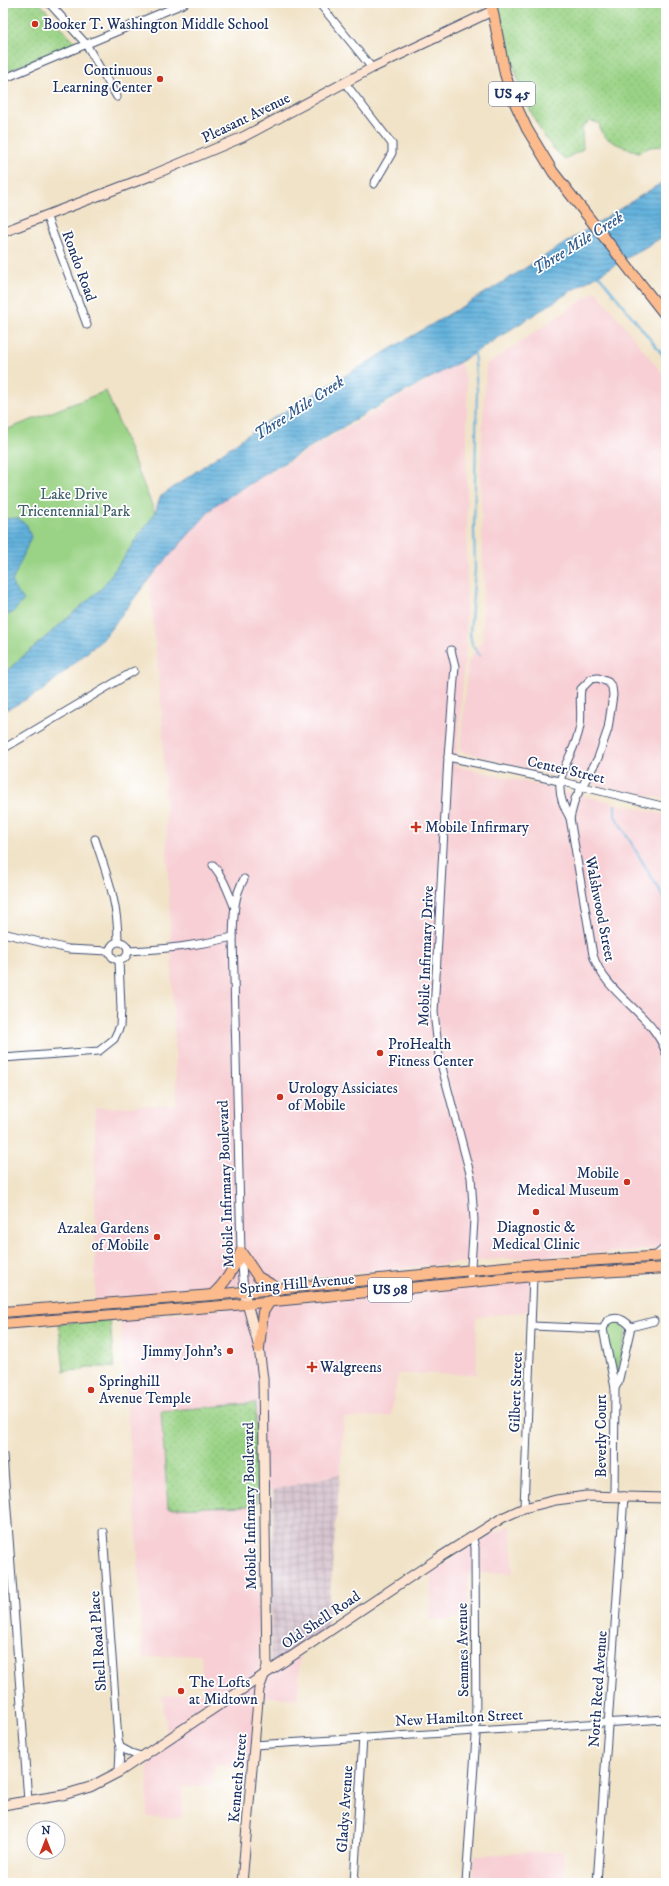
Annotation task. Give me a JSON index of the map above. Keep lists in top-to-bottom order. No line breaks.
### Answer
{"streets":{"main road":["US 45","Spring Hill Avenue","US 98"],"street":["Pleasant Avenue","Rondo Road","Center Street","Walshwood Street","Mobile Infirmary Drive","Mobile Infirmary Boulevard","Gilbert Street","Beverly Court","Old Shell Road","Shell Road Place","Semmes Avenue","North Reed Avenue","New Hamilton Street","Kenneth Street","Gladys Avenue"]},"crossings":[["US 45","Pleasant Avenue"],["Pleasant Avenue","Rondo Road"],["Center Street","Walshwood Street"],["Center Street","Mobile Infirmary Drive"],["Mobile Infirmary Drive","Spring Hill Avenue"],["Mobile Infirmary Boulevard","Spring Hill Avenue"],["Mobile Infirmary Boulevard","Old Shell Road"],["Mobile Infirmary Boulevard","Kenneth Street"],["Spring Hill Avenue","Gilbert Street"],["Gilbert Street","Old Shell Road"],["Beverly Court","Old Shell Road"],["Old Shell Road","Shell Road Place"],["Old Shell Road","Semmes Avenue"],["Old Shell Road","North Reed Avenue"],["Old Shell Road","Kenneth Street"],["Semmes Avenue","New Hamilton Street"],["North Reed Avenue","New Hamilton Street"],["New Hamilton Street","Kenneth Street"],["New Hamilton Street","Gladys Avenue"]],"water":["Three Mile Creek"],"parks":["Lake Drive Tricentennial Park"],"places":{"other":["Booker T. Washington Middle School","Continuous Learning Center","ProHealth Fitness Center","Urology Assiciates of Mobile","Mobile Medical Museum","Diagnostic & Medical Clinic","Azalea Gardens of Mobile","Jimmy John's","Springhill Avenue Temple","The Lofts at Midtown"],"health":["Mobile Infirmary","Walgreens"]},"north":"top"}
